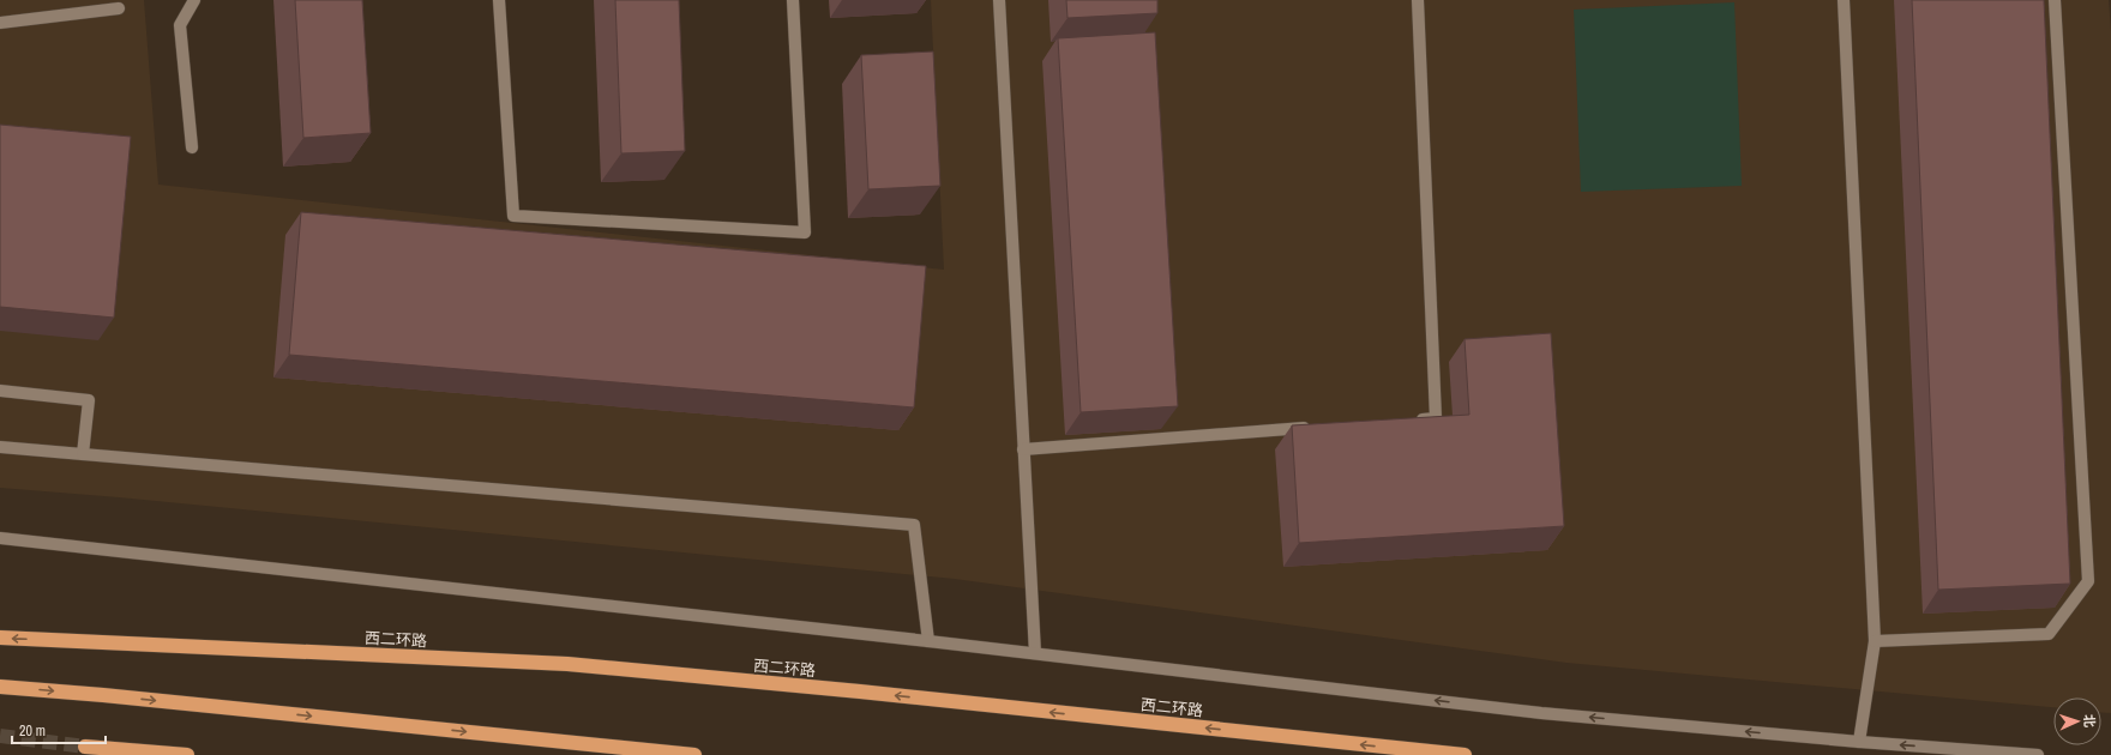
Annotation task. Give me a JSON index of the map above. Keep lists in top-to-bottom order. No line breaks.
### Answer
{"streets":{"highway":["西二环路"]},"scale_bar":"20 m","north":"right"}
